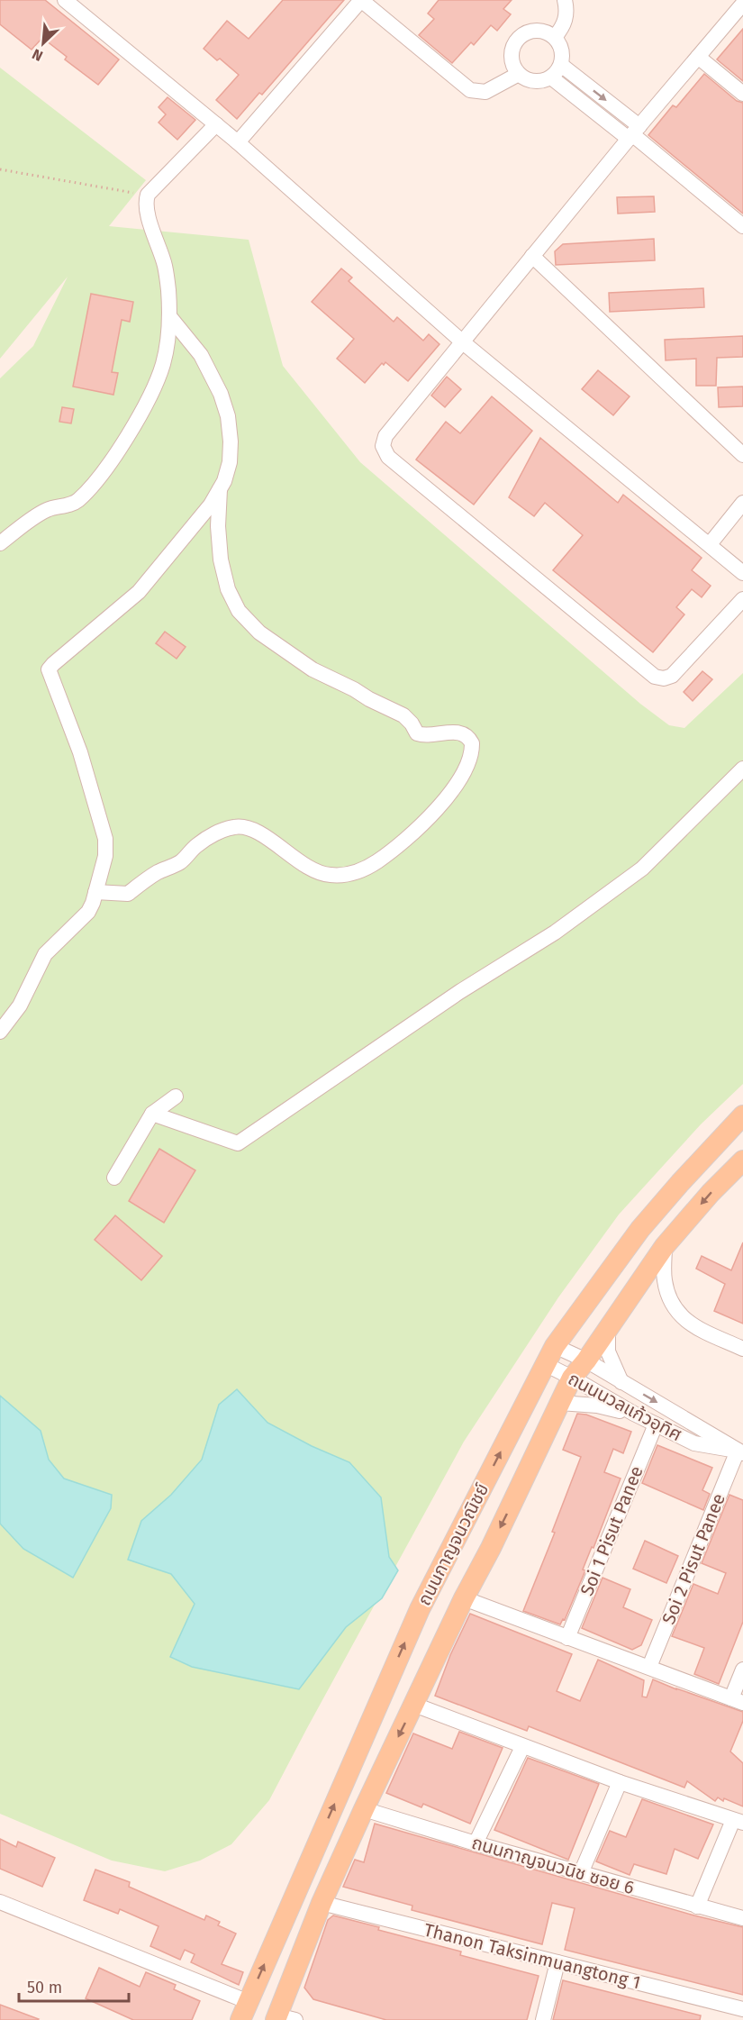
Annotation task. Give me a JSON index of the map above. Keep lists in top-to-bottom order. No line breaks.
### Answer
{"streets":{"main road":["ถนนกาญจนวณิชย์"],"street":["ถนนนวลแก้วอุทิศ","Soi 1 Pisut Panee","Soi 2 Pisut Panee","ถนนกาญจนวนิช ซอย 6","Thanon Taksinmuangtong 1"]},"crossings":[["ถนนนวลแก้วอุทิศ","Soi 1 Pisut Panee"],["ถนนนวลแก้วอุทิศ","ถนนกาญจนวณิชย์"],["ถนนนวลแก้วอุทิศ","Soi 2 Pisut Panee"],["ถนนกาญจนวณิชย์","ถนนกาญจนวนิช ซอย 6"],["ถนนกาญจนวณิชย์","Thanon Taksinmuangtong 1"]],"scale_bar":"50 m","north":"bottom left"}
